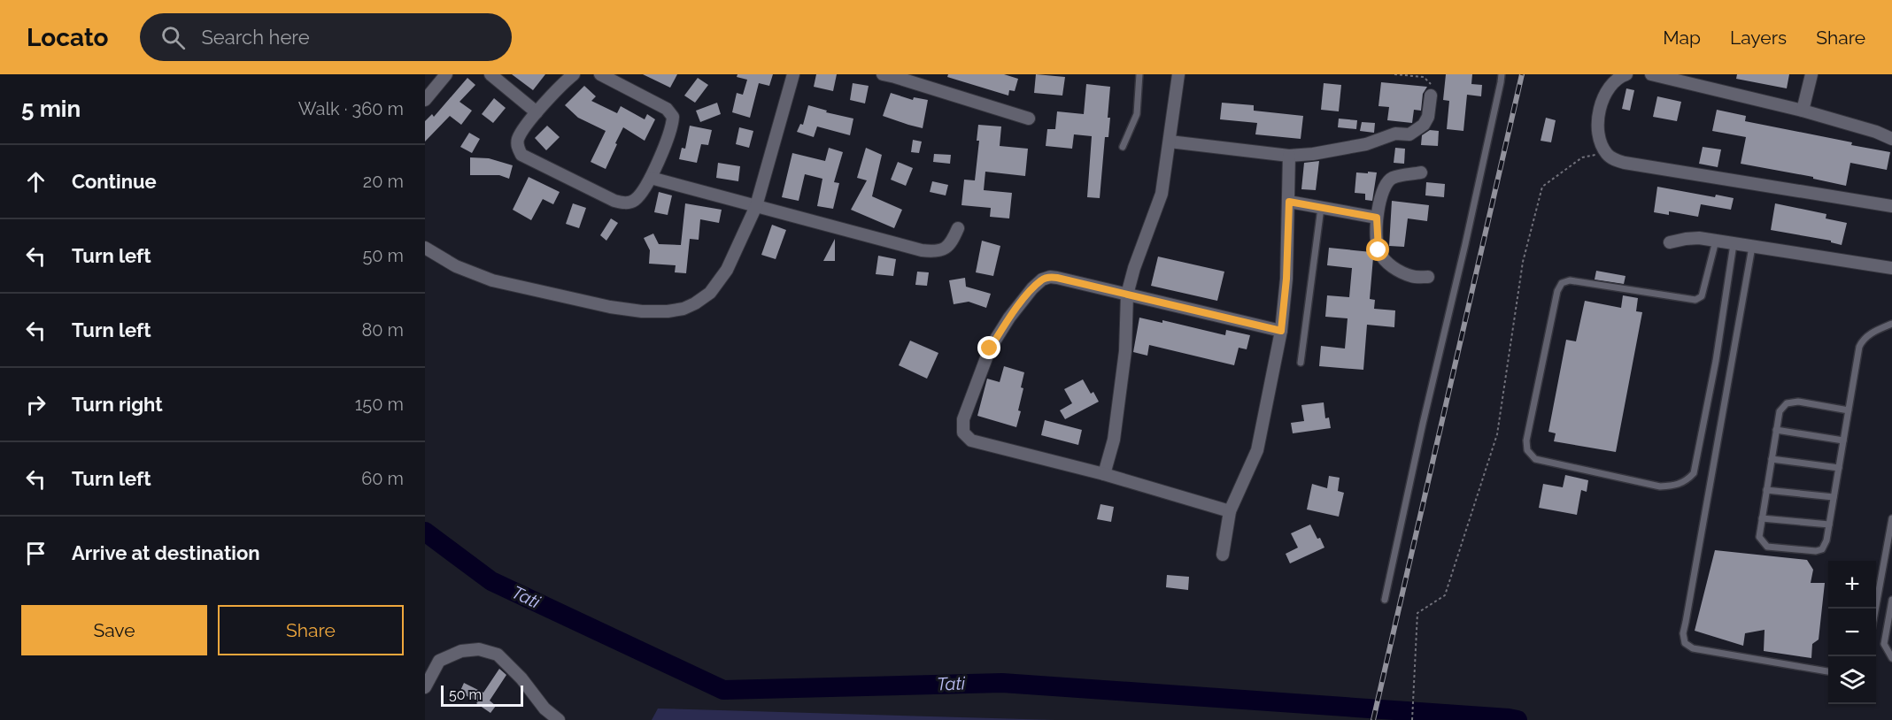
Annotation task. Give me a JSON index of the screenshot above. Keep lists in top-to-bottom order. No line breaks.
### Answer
{"water":["Tati"],"scale_bar":"50 m","page":{"header":"Locato","search":"Search here","nav":["Map","Layers","Share"],"heading":["5 min","Walk · 360 m"],"list":[["Continue","20 m"],["Turn left","50 m"],["Turn left","80 m"],["Turn right","150 m"],["Turn left","60 m"],"Arrive at destination"],"map_buttons":["+","−"],"buttons":["Save","Share"],"scale":"50 m"}}
